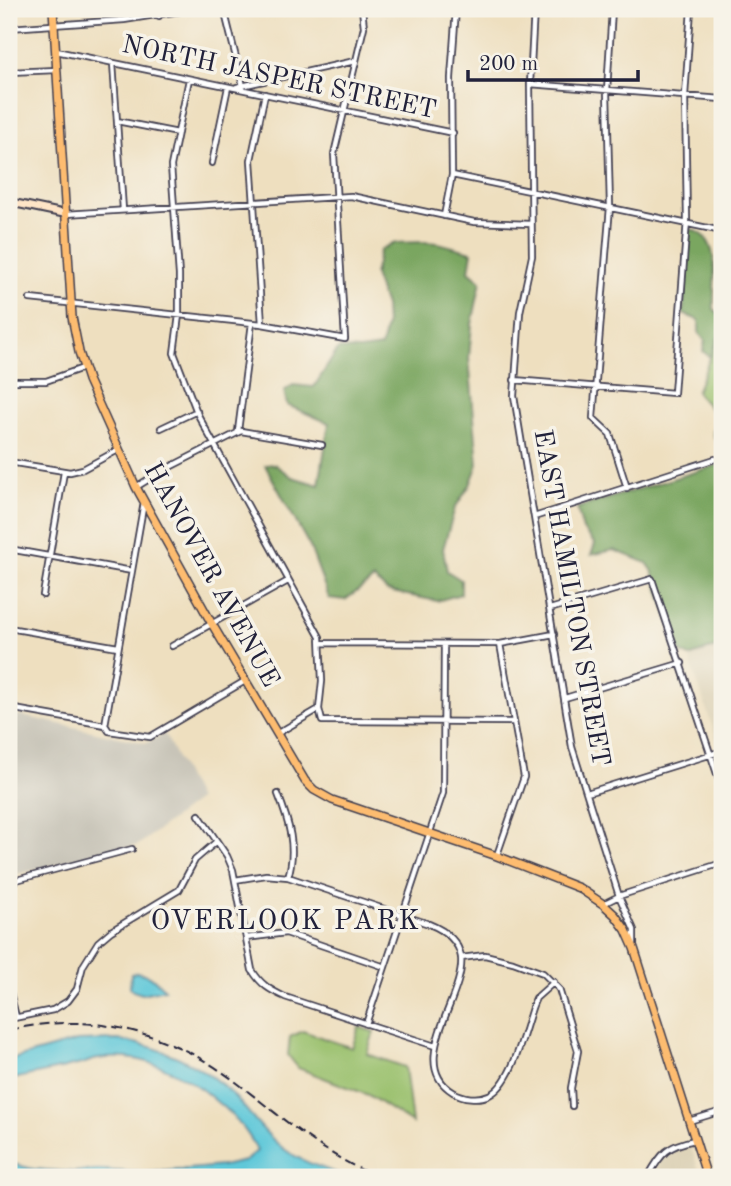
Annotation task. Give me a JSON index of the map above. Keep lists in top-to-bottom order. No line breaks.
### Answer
{"streets":{"main road":["HANOVER AVENUE","EAST HAMILTON STREET"],"street":["NORTH JASPER STREET"]},"crossings":[["NORTH JASPER STREET","HANOVER AVENUE"],["HANOVER AVENUE","EAST HAMILTON STREET"]],"districts":["OVERLOOK PARK"],"scale_bar":"200 m"}
